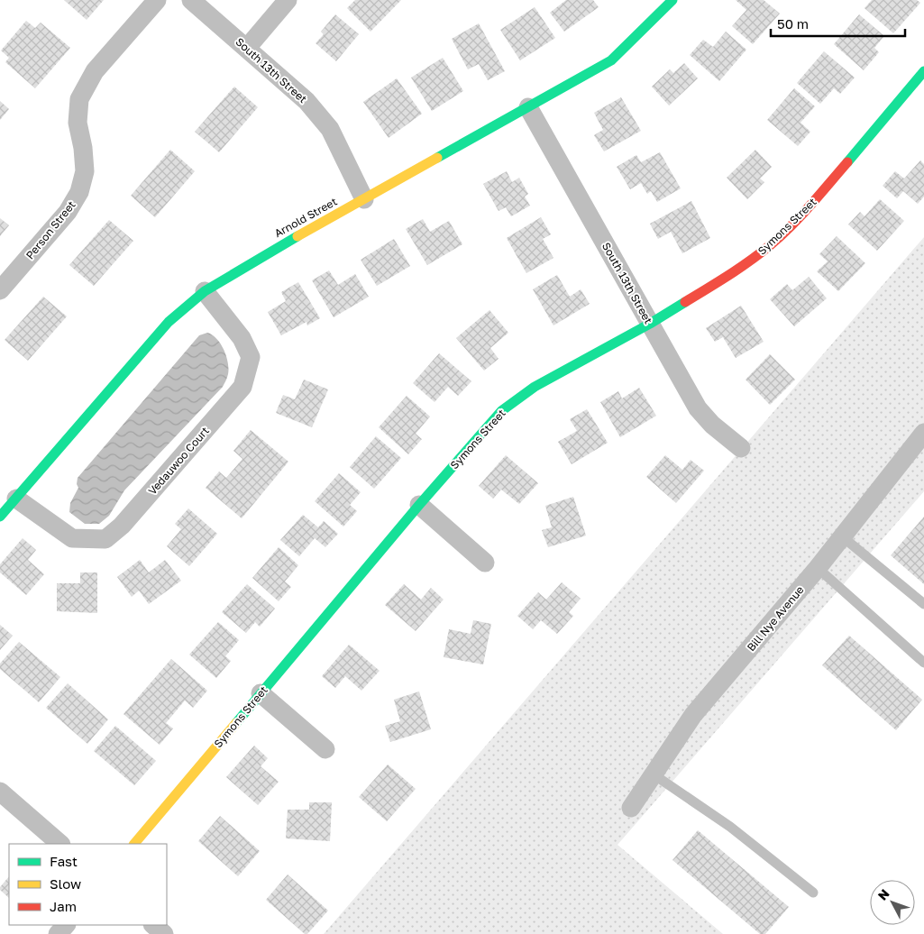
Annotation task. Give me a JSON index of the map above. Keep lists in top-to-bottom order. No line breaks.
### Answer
{"streets":{"street":["South 13th Street","Arnold Street","Symons Street","Person Street","Vedauwoo Court","Bill Nye Avenue"]},"crossings":[["South 13th Street","Arnold Street"],["South 13th Street","Symons Street"],["Arnold Street","Vedauwoo Court"]],"legend":["Fast","Slow","Jam"],"scale_bar":"50 m","north":"top left"}
